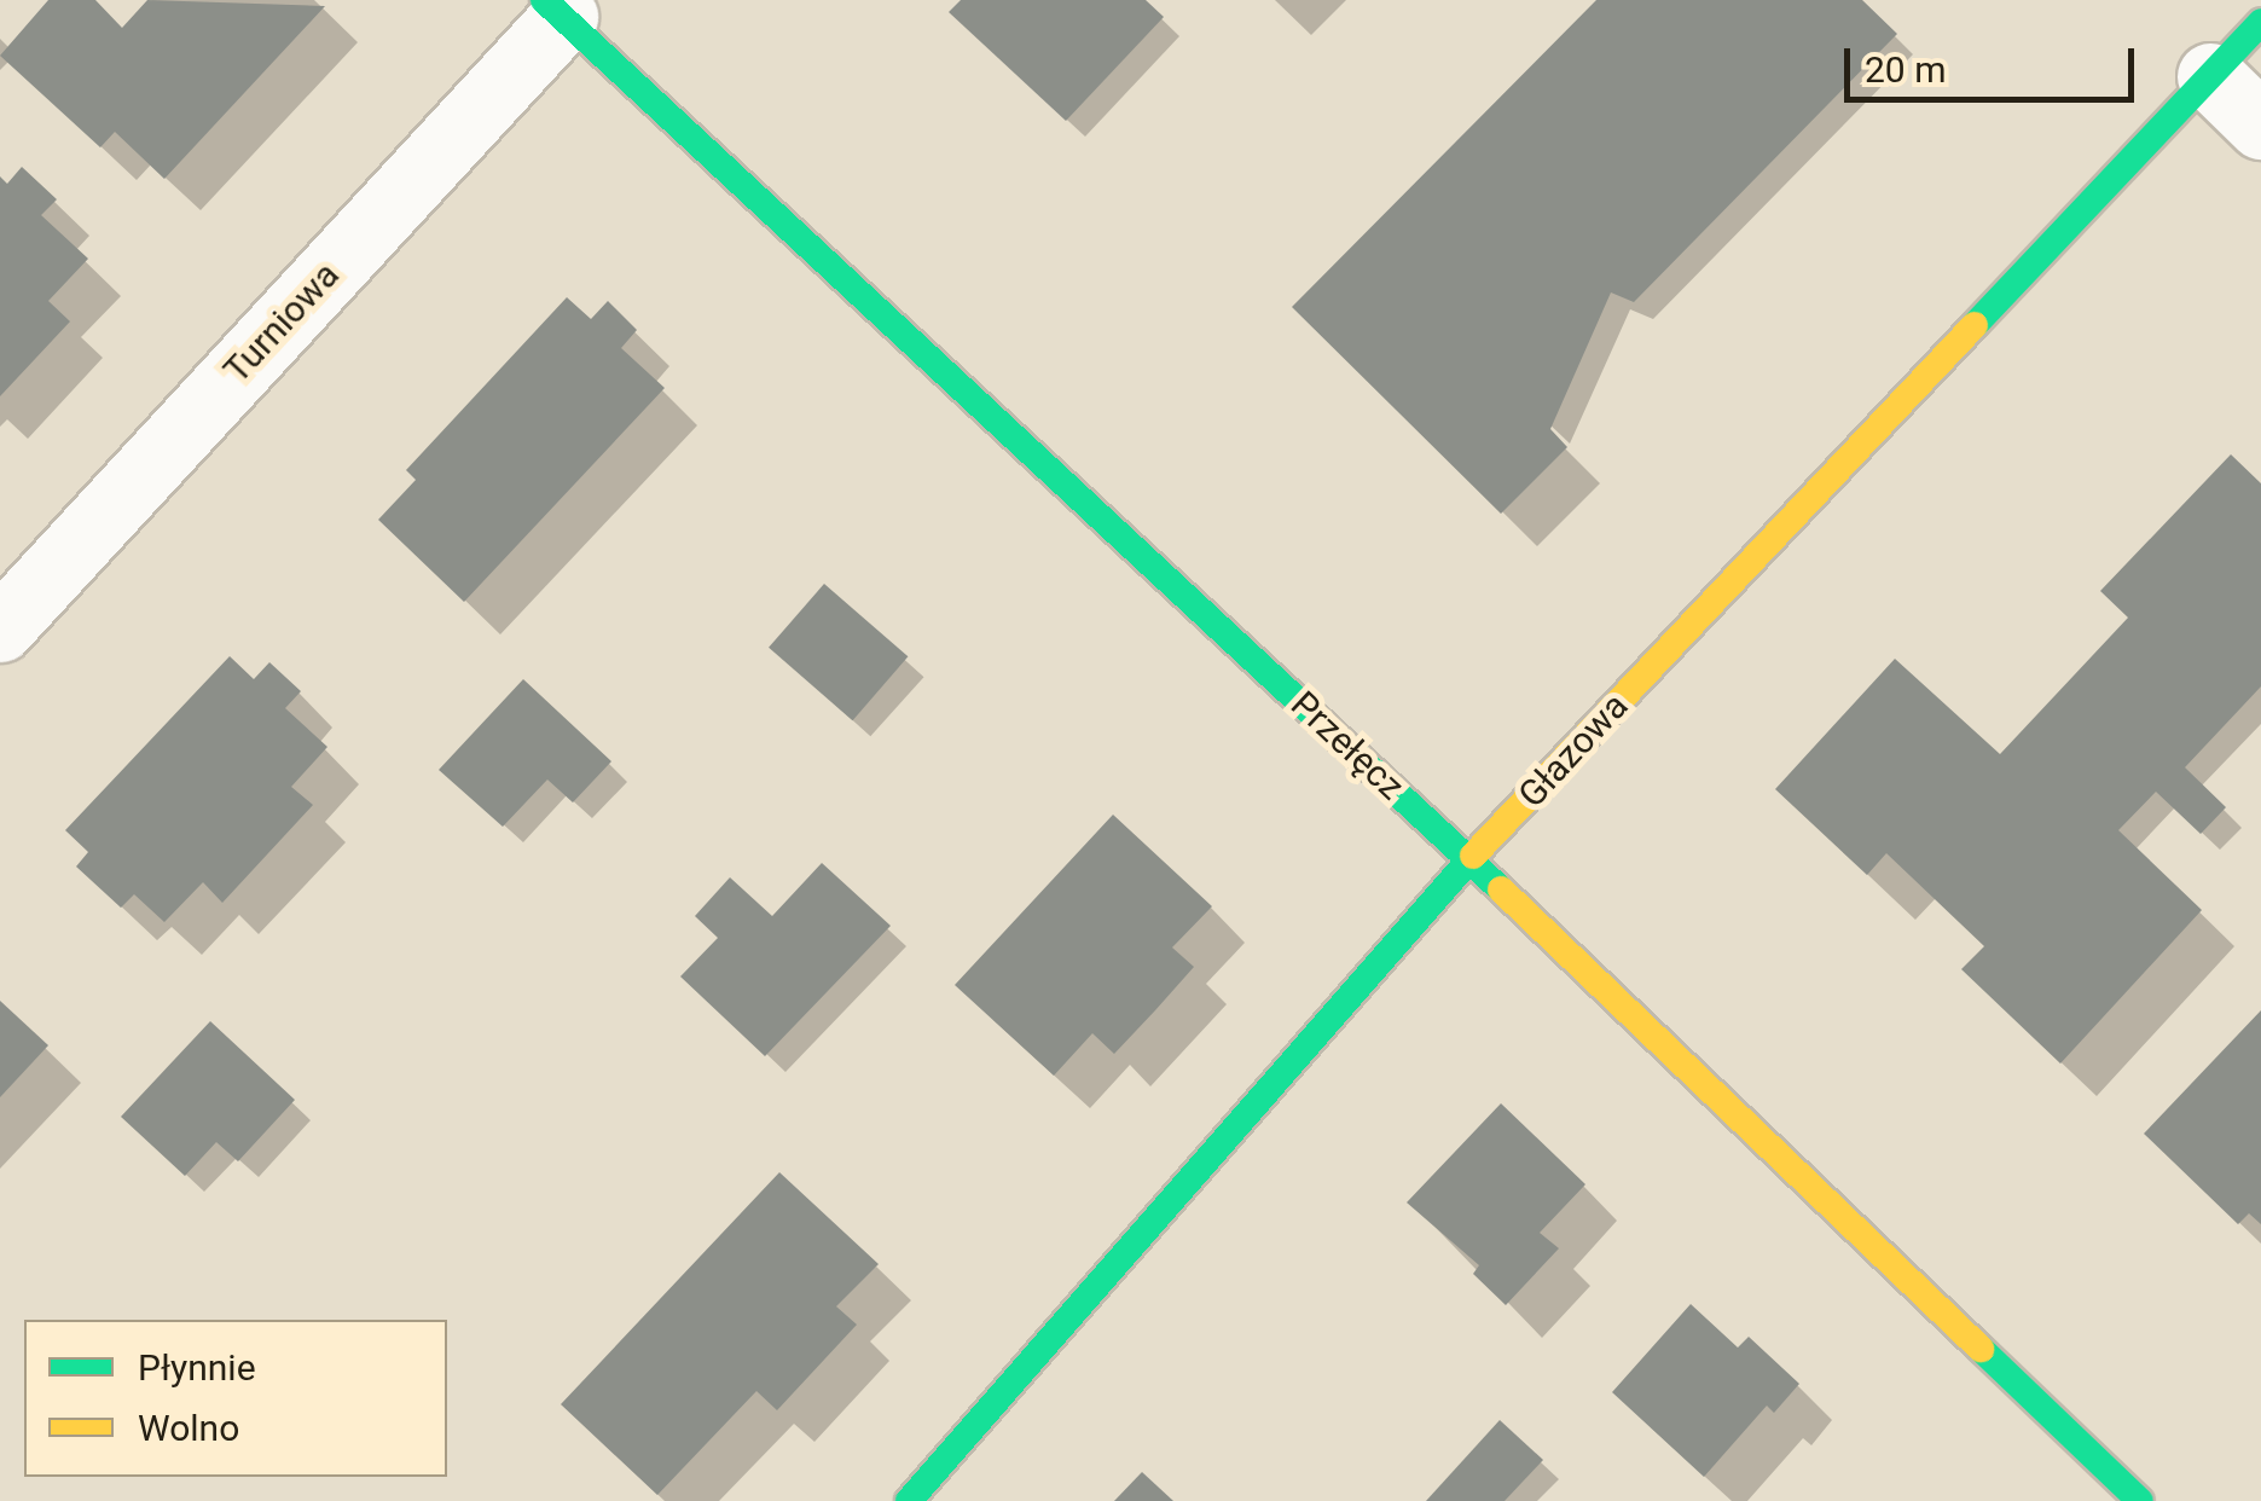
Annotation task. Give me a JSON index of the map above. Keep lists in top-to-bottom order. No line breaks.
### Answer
{"streets":{"street":["Turniowa","Przełęcz","Głazowa"]},"crossings":[["Turniowa","Przełęcz"],["Przełęcz","Głazowa"]],"legend":["Płynnie","Wolno"],"scale_bar":"20 m"}
